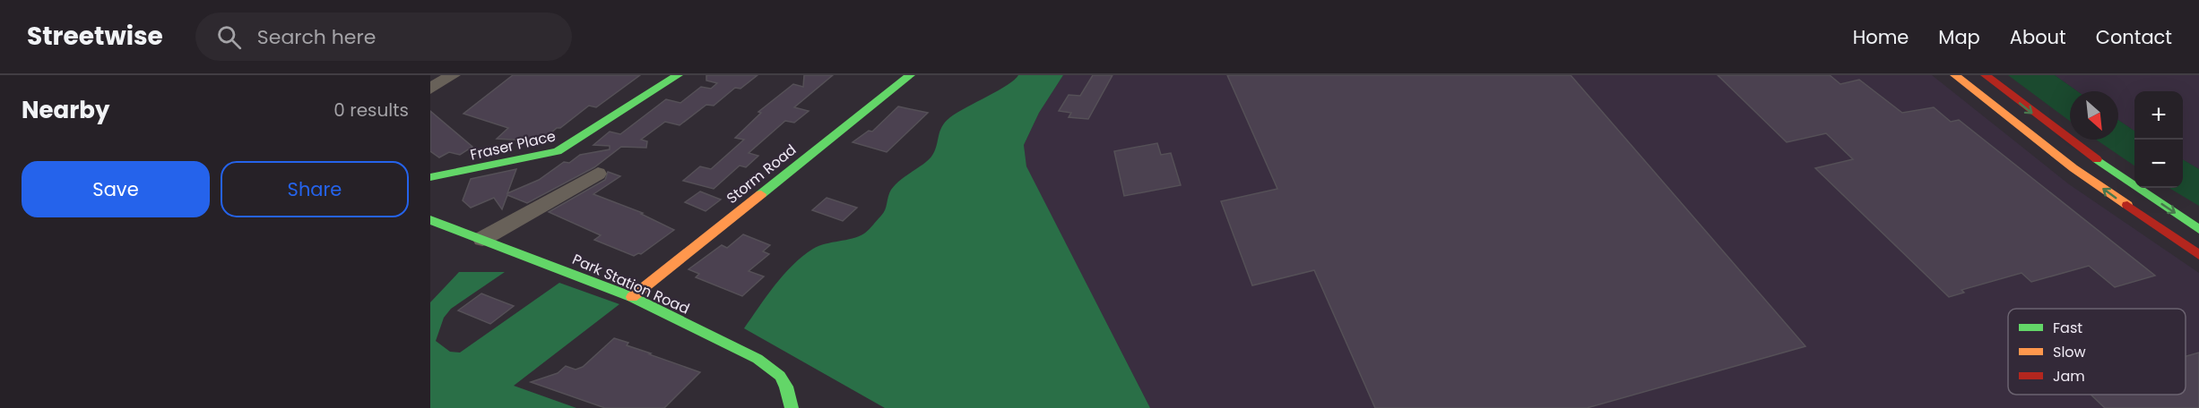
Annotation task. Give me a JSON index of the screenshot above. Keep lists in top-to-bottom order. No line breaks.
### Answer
{"streets":{"street":["Fraser Place","Storm Road","Park Station Road"]},"crossings":[["Storm Road","Park Station Road"]],"legend":["Fast","Slow","Jam"],"north":"bottom right","page":{"header":"Streetwise","search":"Search here","nav":["Home","Map","About","Contact"],"heading":["Nearby","0 results"],"map_buttons":["+","−"],"buttons":["Save","Share"]}}
